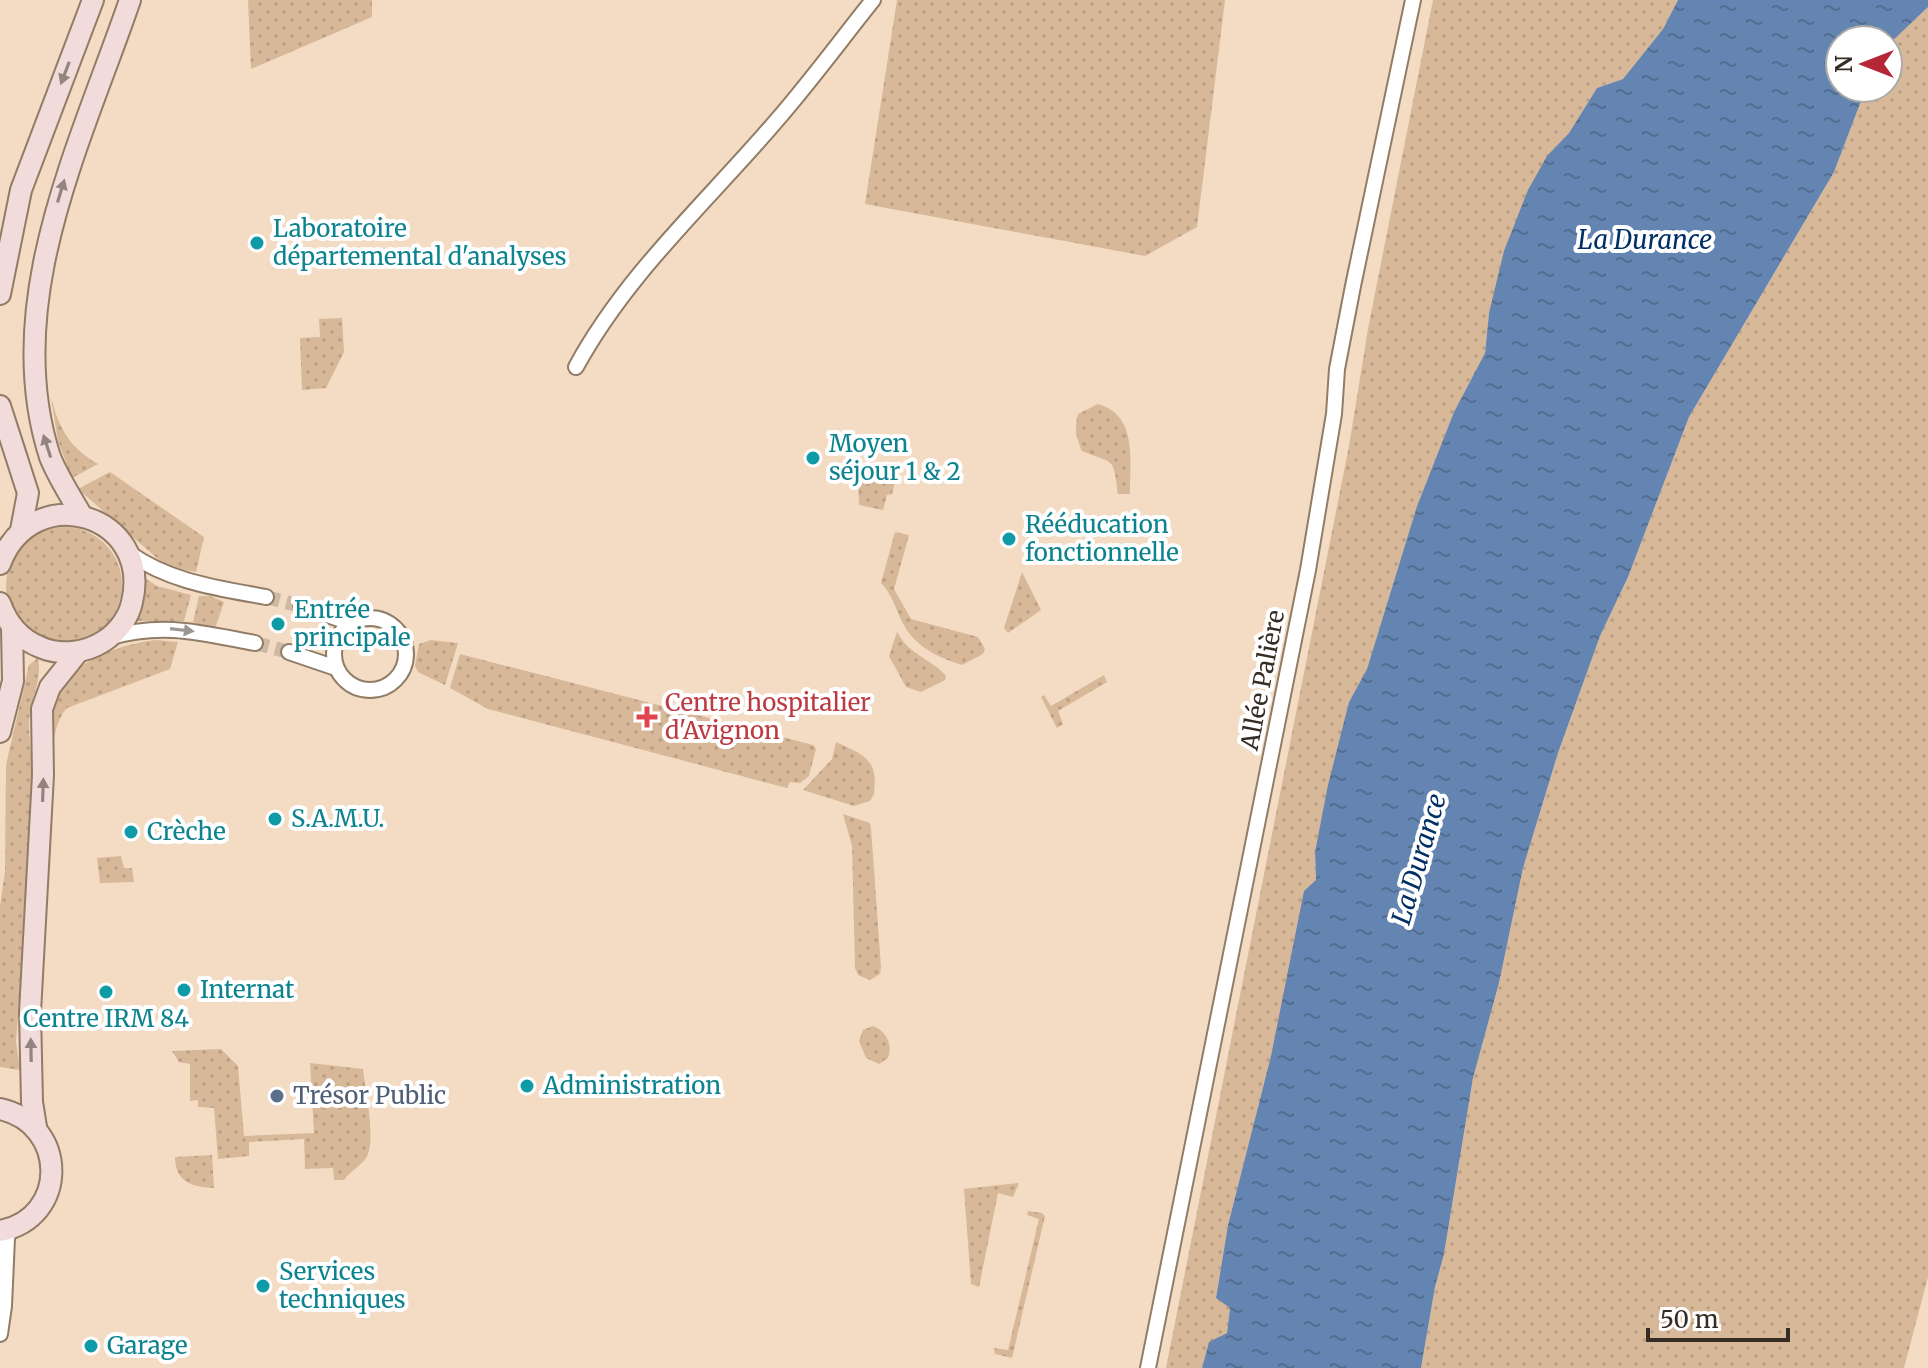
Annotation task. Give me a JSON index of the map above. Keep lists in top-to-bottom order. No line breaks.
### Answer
{"streets":{"street":["Allée Palière"]},"water":["La Durance"],"places":{"other":["Laboratoire départemental d'analyses","Moyen séjour 1 & 2","Rééducation fonctionnelle","Entrée principale","S.A.M.U.","Crèche","Internat","Centre IRM 84","Administration","Trésor Public","Services techniques","Garage"],"health":["Centre hospitalier d'Avignon"]},"scale_bar":"50 m","north":"left"}
